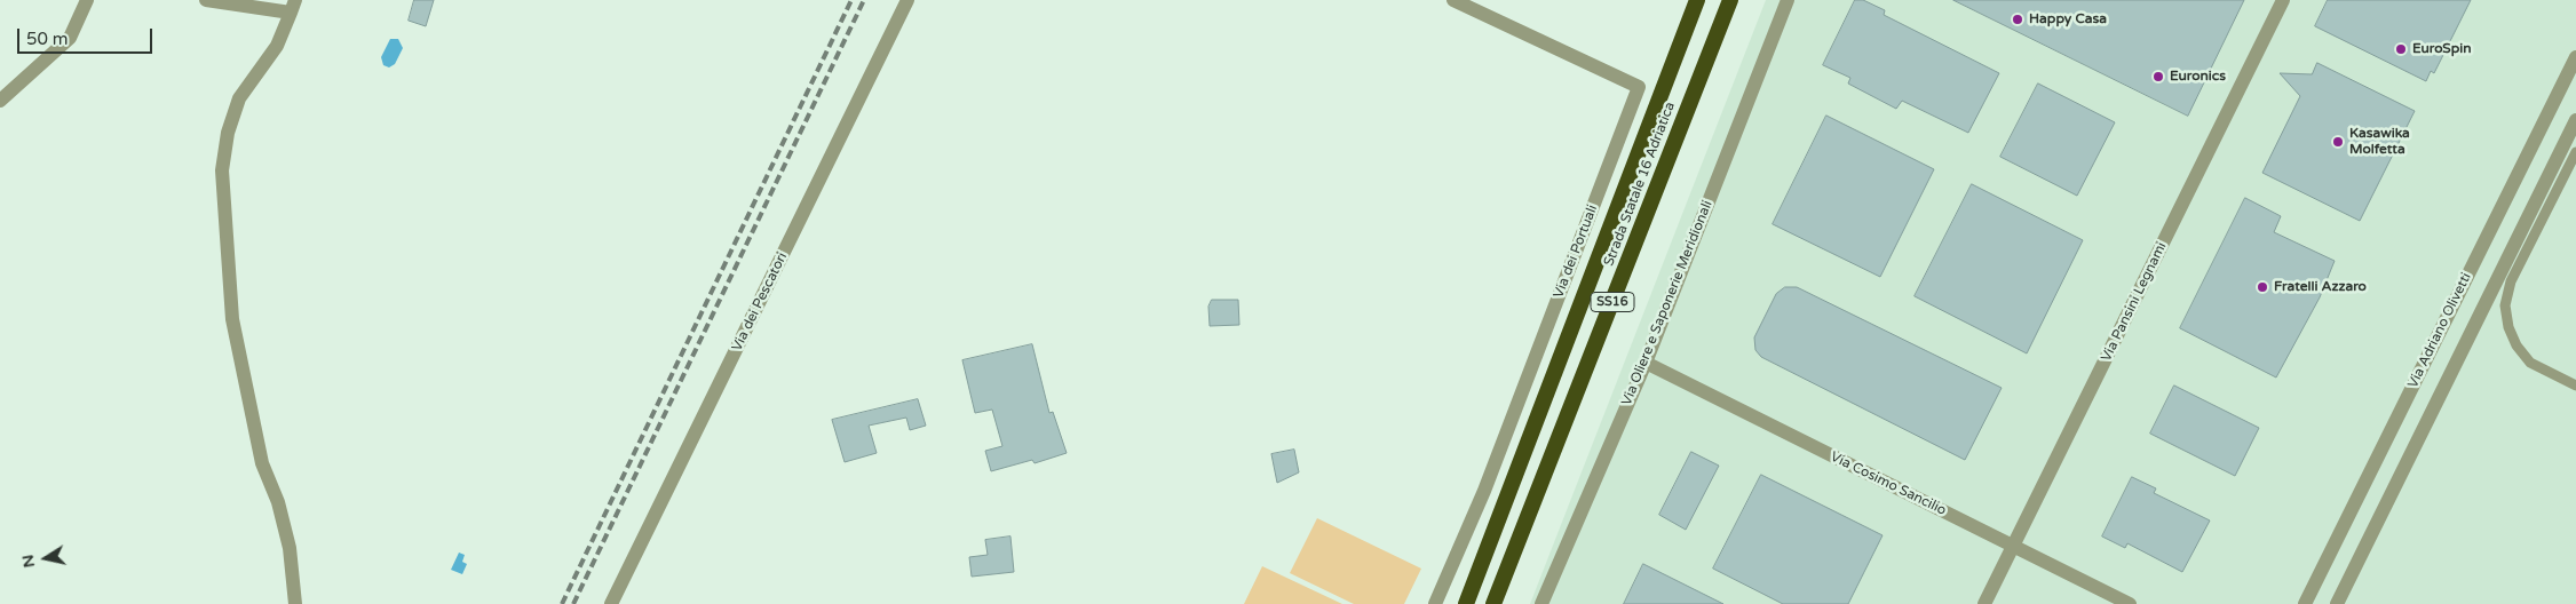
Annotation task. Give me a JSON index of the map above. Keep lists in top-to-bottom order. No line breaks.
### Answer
{"streets":{"highway":["Strada Statale 16 Adriatica","SS16"],"street":["Via dei Portuali","Via dei Pescatori","Via Pansini Legnami","Via Oliere e Saponerie Meridionali","Via Adriano Olivetti","Via Cosimo Sancilio"]},"crossings":[["Via Pansini Legnami","Via Cosimo Sancilio"],["Via Oliere e Saponerie Meridionali","Via Cosimo Sancilio"]],"places":["Happy Casa","EuroSpin","Euronics","Kasawika Molfetta","Fratelli Azzaro"],"scale_bar":"50 m","north":"left"}
